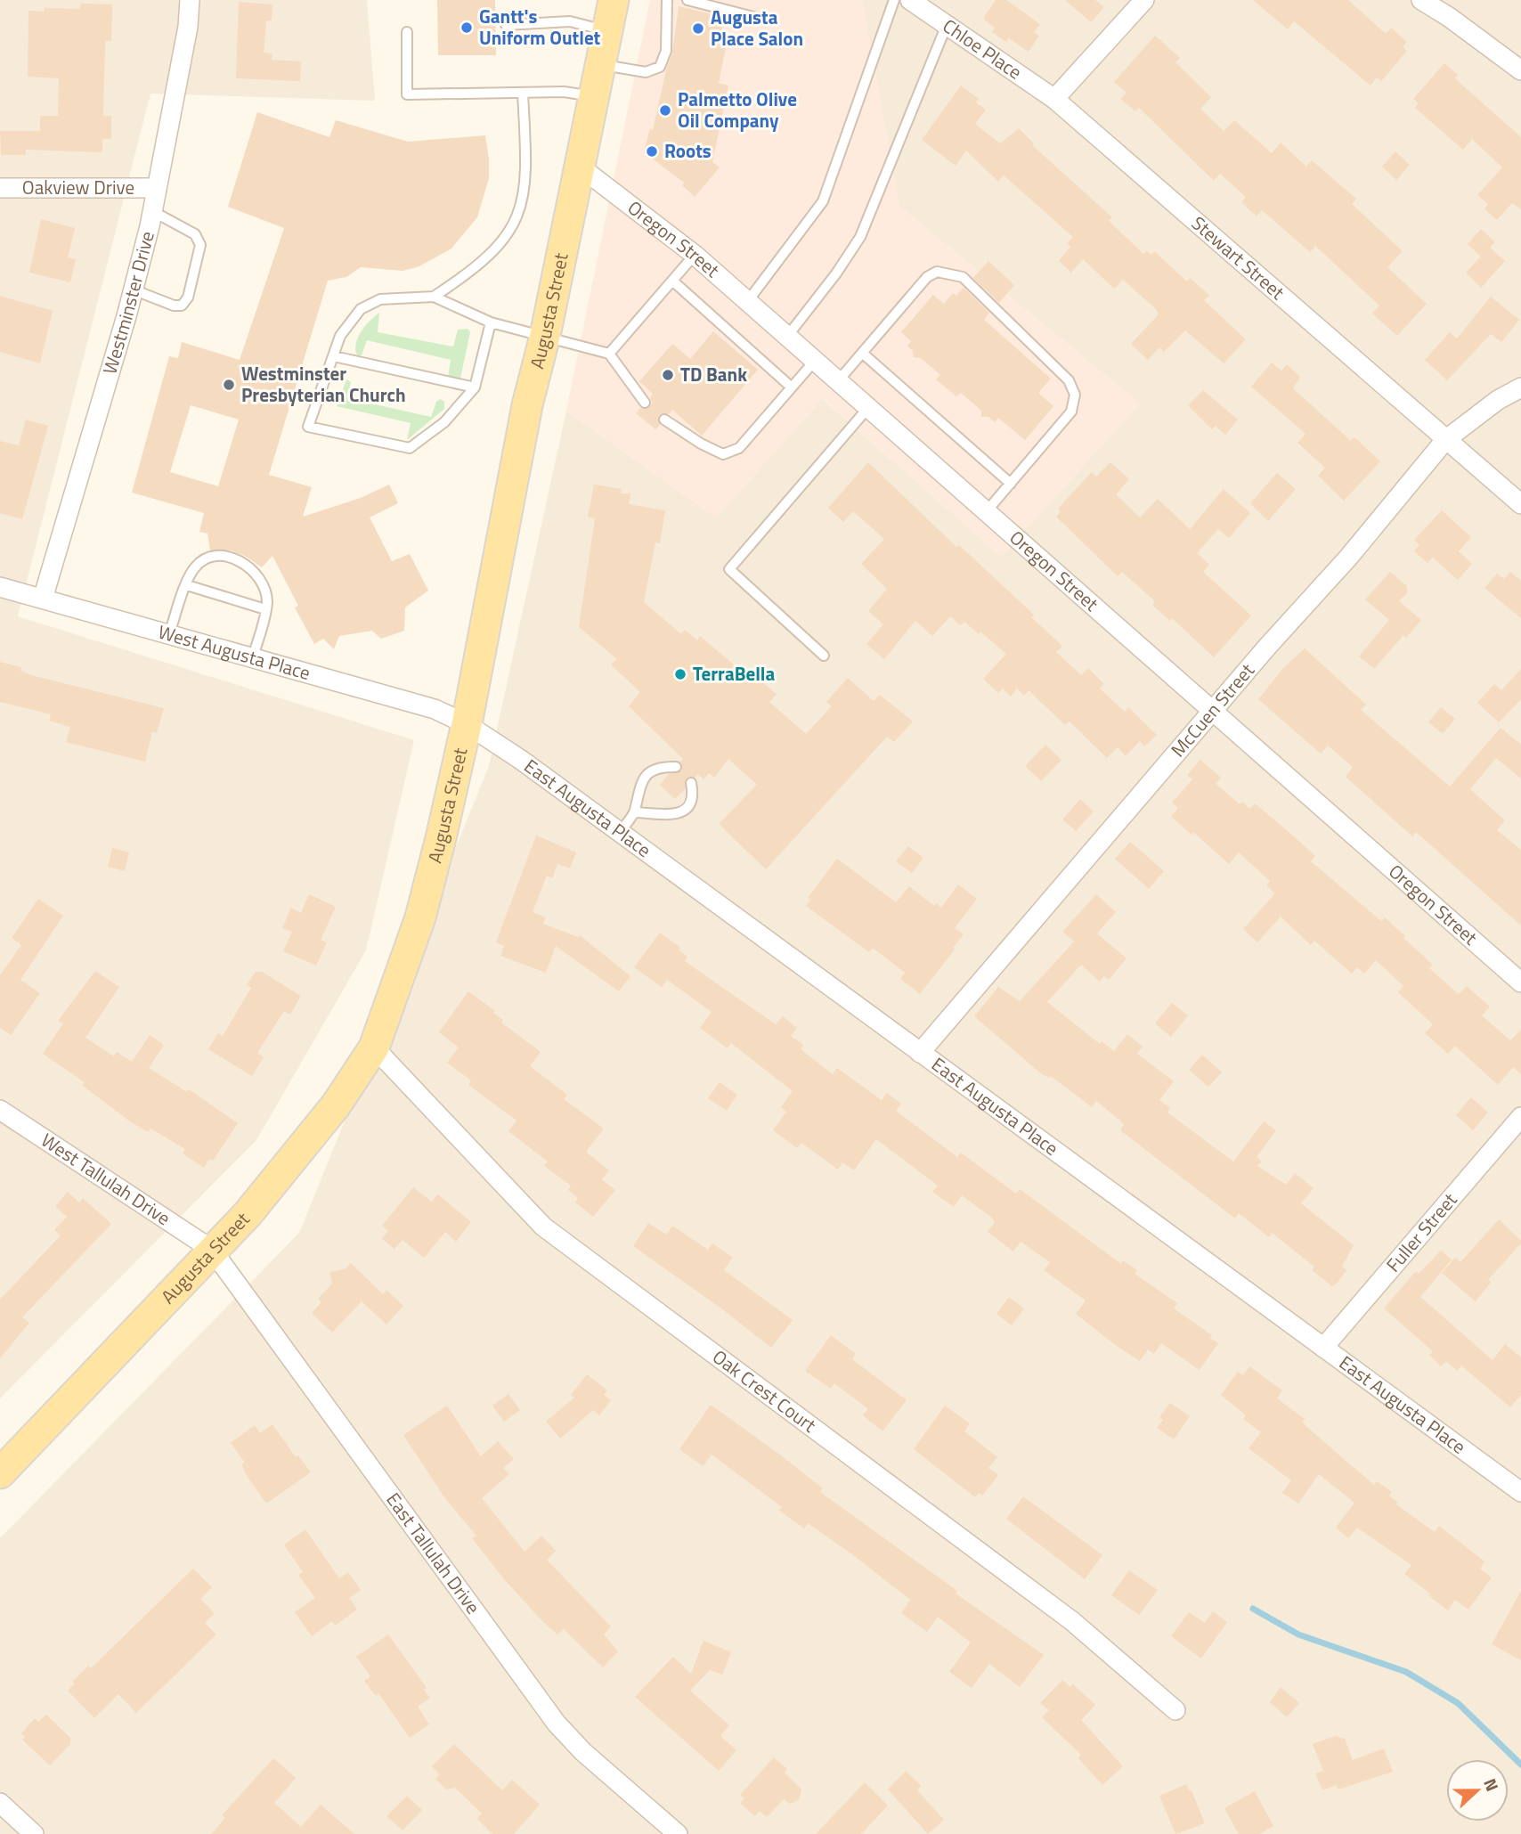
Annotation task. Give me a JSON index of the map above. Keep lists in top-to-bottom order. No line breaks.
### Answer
{"streets":{"main road":["Augusta Street"],"street":["Chloe Place","Oakview Drive","Oregon Street","Stewart Street","Westminster Drive","West Augusta Place","McCuen Street","East Augusta Place","West Tallulah Drive","Fuller Street","Oak Crest Court","East Tallulah Drive"]},"crossings":[["Chloe Place","Stewart Street"],["Oakview Drive","Westminster Drive"],["Oregon Street","Augusta Street"],["Oregon Street","McCuen Street"],["Stewart Street","McCuen Street"],["Westminster Drive","West Augusta Place"],["Augusta Street","West Augusta Place"],["Augusta Street","East Augusta Place"],["Augusta Street","West Tallulah Drive"],["Augusta Street","Oak Crest Court"],["Augusta Street","East Tallulah Drive"],["West Augusta Place","East Augusta Place"],["McCuen Street","East Augusta Place"],["East Augusta Place","Fuller Street"],["West Tallulah Drive","East Tallulah Drive"]],"places":["Gantt's Uniform Outlet","Augusta Place Salon","Palmetto Olive Oil Company","Roots","TD Bank","Westminster Presbyterian Church","TerraBella"],"north":"right"}
